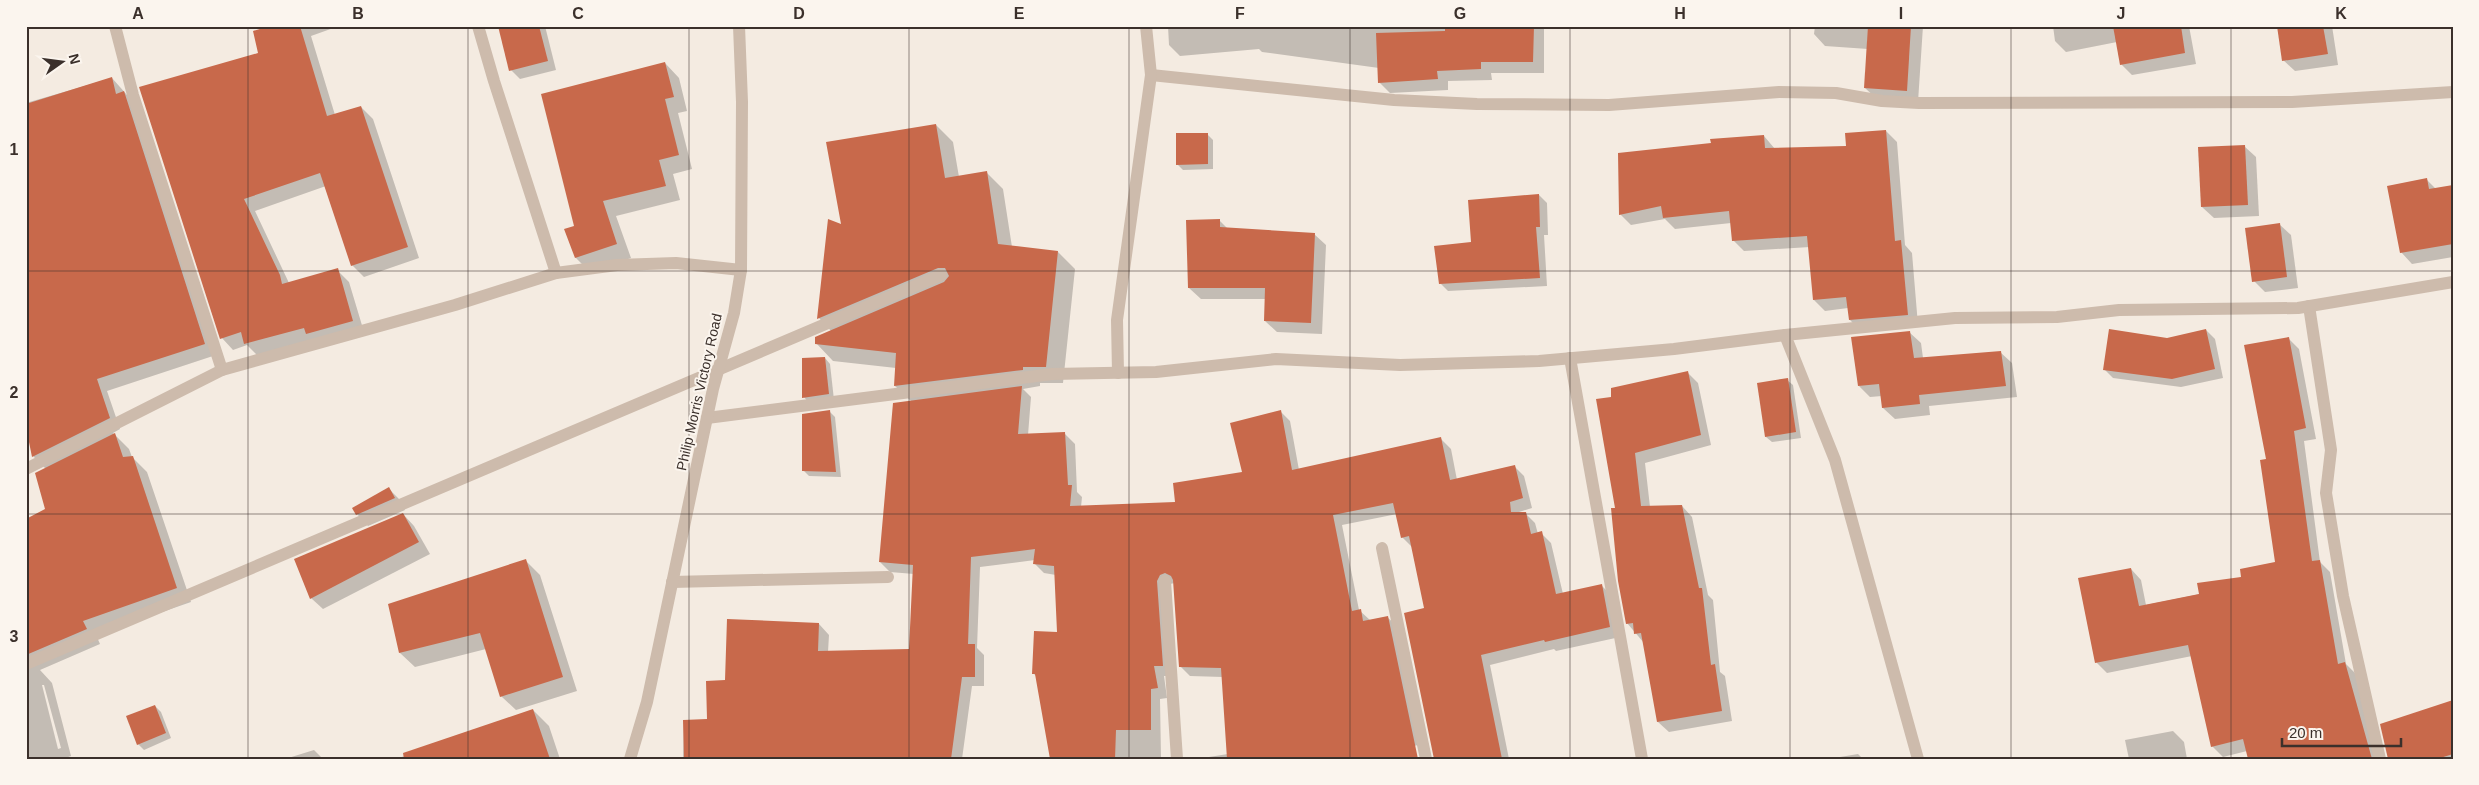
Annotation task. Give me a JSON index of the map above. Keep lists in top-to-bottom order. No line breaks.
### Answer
{"streets":{"street":["Philip Morris Victory Road"]},"scale_bar":"20 m","north":"right","grid":{"columns":["A","B","C","D","E","F","G","H","I","J","K"],"rows":["1","2","3"]}}
